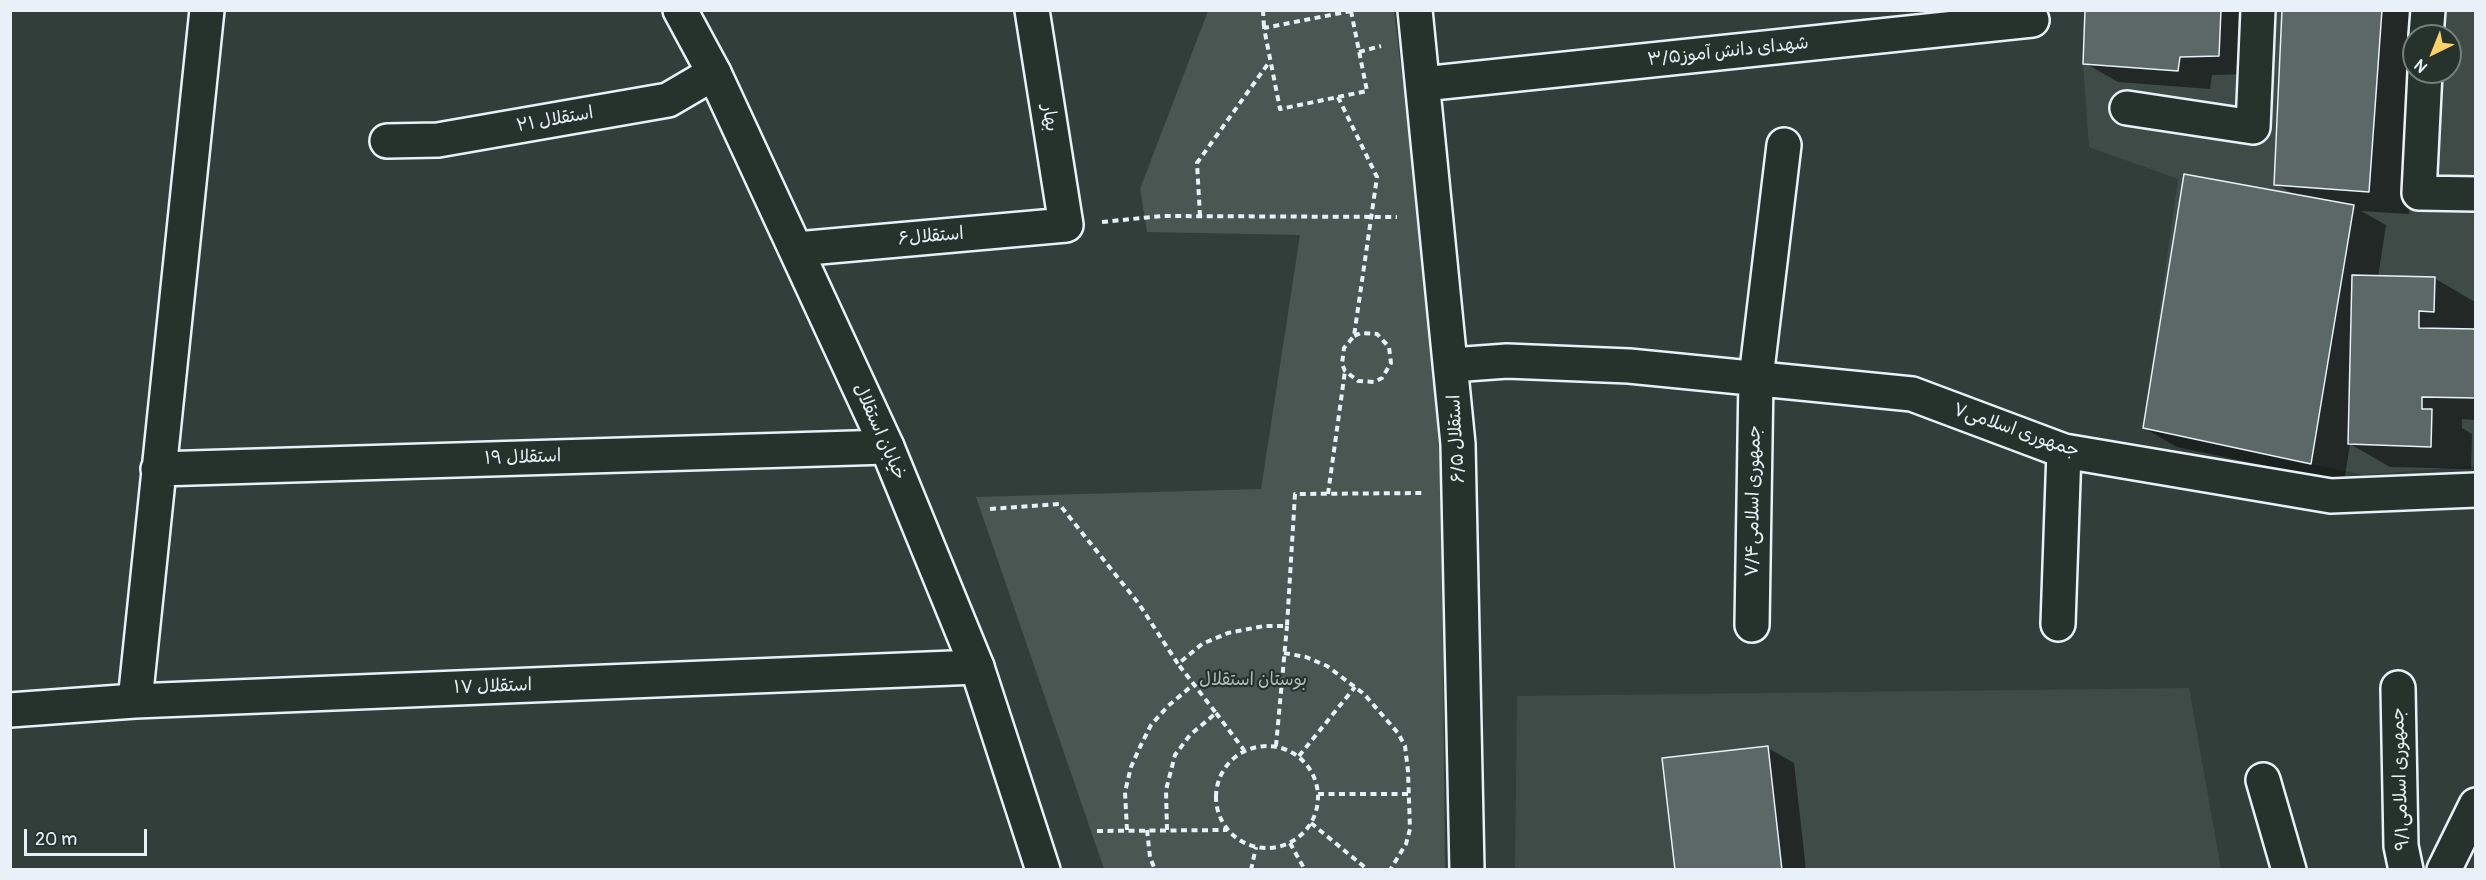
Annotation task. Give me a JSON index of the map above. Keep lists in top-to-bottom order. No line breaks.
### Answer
{"streets":{"street":["شهدای دانش آموز۳/۵","بهار","استقلال ۲۱","استقلال۶","جمهوری اسلامی۷","خیابان استقلال","استقلال ۶/۵","استقلال ۱۹","جمهوری اسلامی۷/۴","استقلال ۱۷","جمهوری اسلامی۹/۱"]},"crossings":[["شهدای دانش آموز۳/۵","استقلال ۶/۵"],["بهار","استقلال۶"],["استقلال ۲۱","خیابان استقلال"],["استقلال۶","خیابان استقلال"],["جمهوری اسلامی۷","استقلال ۶/۵"],["جمهوری اسلامی۷","جمهوری اسلامی۷/۴"],["خیابان استقلال","استقلال ۱۹"],["خیابان استقلال","استقلال ۱۷"]],"parks":["بوستان استقلال"],"scale_bar":"20 m","north":"bottom left"}
